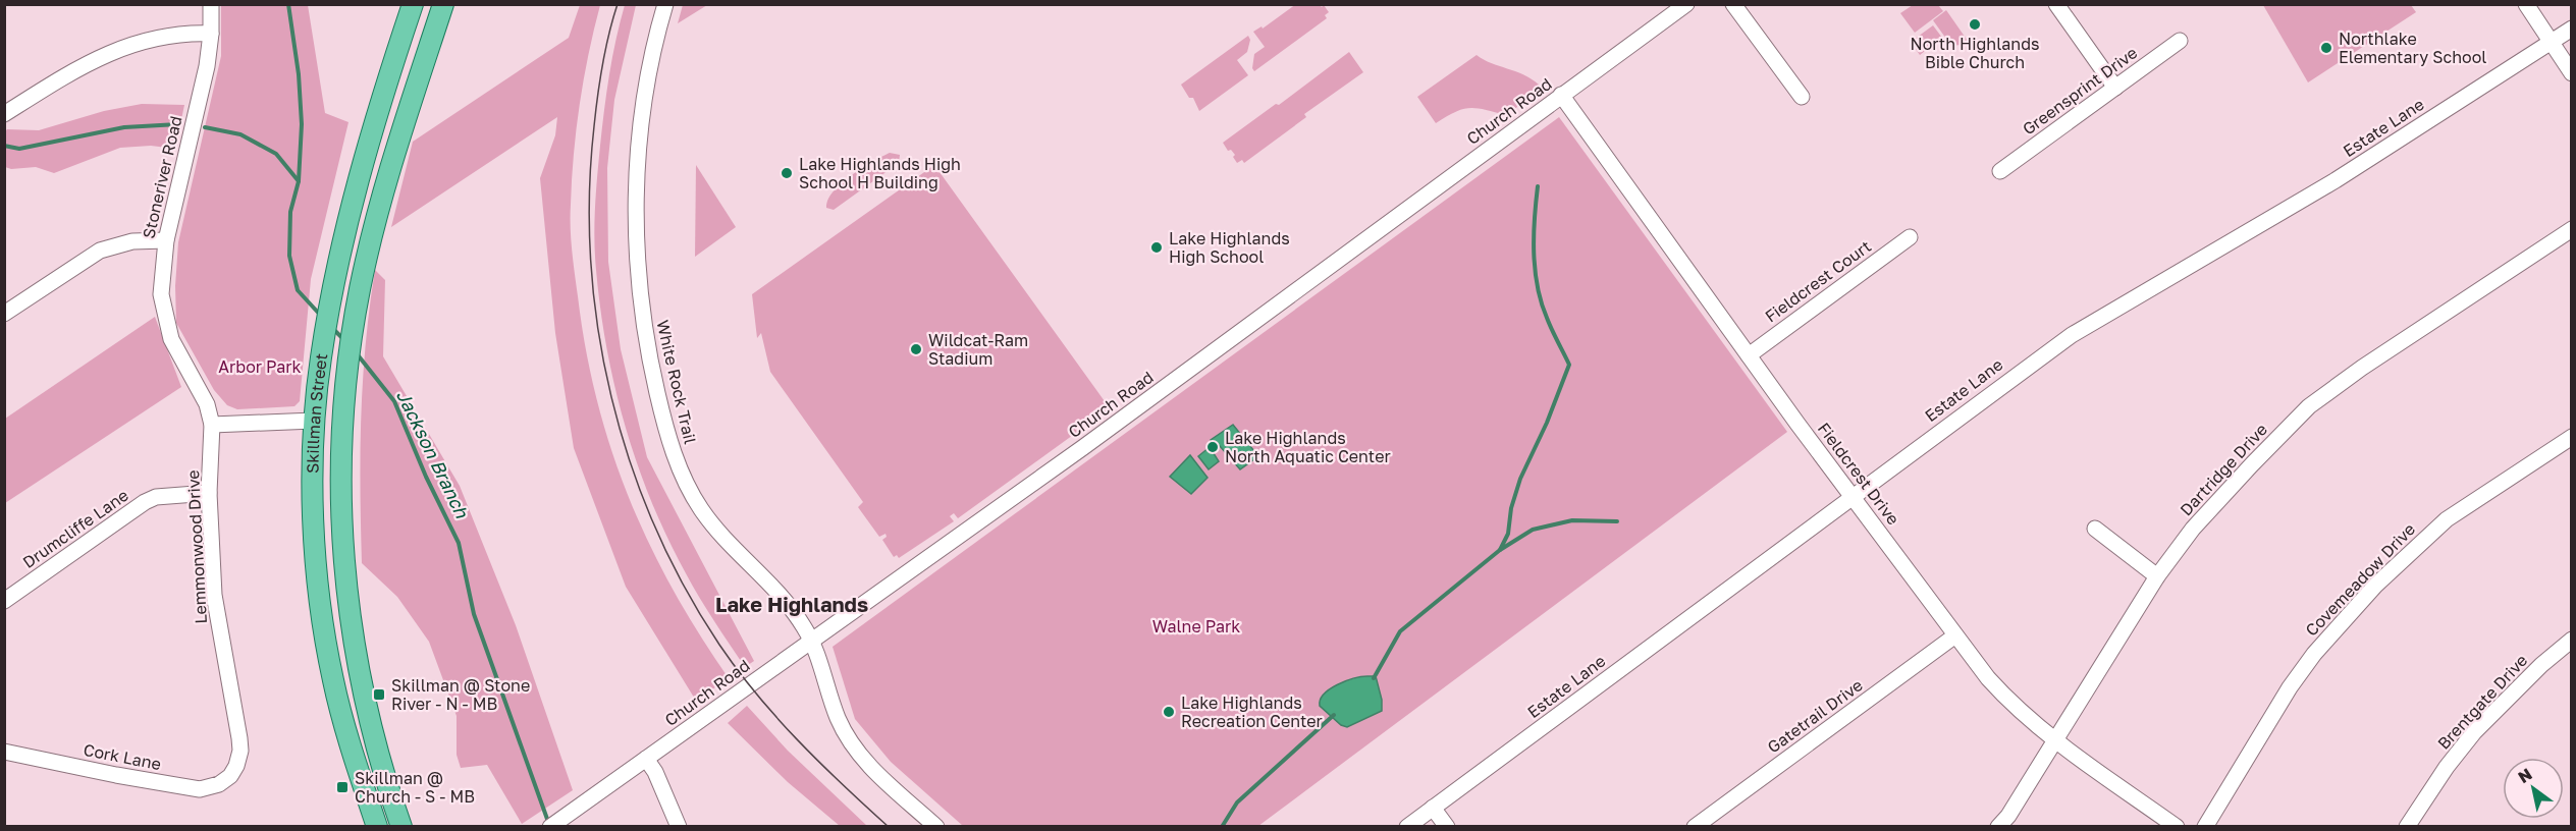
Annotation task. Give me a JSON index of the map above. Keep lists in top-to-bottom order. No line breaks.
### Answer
{"streets":{"main road":["Skillman Street"],"street":["Greensprint Drive","Church Road","Estate Lane","Stoneriver Road","Fieldcrest Court","White Rock Trail","Dartridge Drive","Fieldcrest Drive","Drumcliffe Lane","Lemmonwood Drive","Covemeadow Drive","Brentgate Drive","Gatetrail Drive","Cork Lane"]},"crossings":[["Church Road","White Rock Trail"],["Church Road","Fieldcrest Drive"],["Estate Lane","Fieldcrest Drive"],["Stoneriver Road","Lemmonwood Drive"],["Fieldcrest Court","Fieldcrest Drive"],["Dartridge Drive","Fieldcrest Drive"],["Fieldcrest Drive","Gatetrail Drive"],["Drumcliffe Lane","Lemmonwood Drive"],["Lemmonwood Drive","Cork Lane"]],"districts":["Lake Highlands"],"water":["Jackson Branch"],"parks":["Arbor Park","Walne Park"],"places":{"other":["North Highlands Bible Church","Northlake Elementary School","Lake Highlands High School H Building","Lake Highlands High School","Wildcat-Ram Stadium","Lake Highlands North Aquatic Center","Lake Highlands Recreation Center"],"transit":["Skillman @ Stone River - N - MB","Skillman @ Church - S - MB"]},"north":"top left"}
